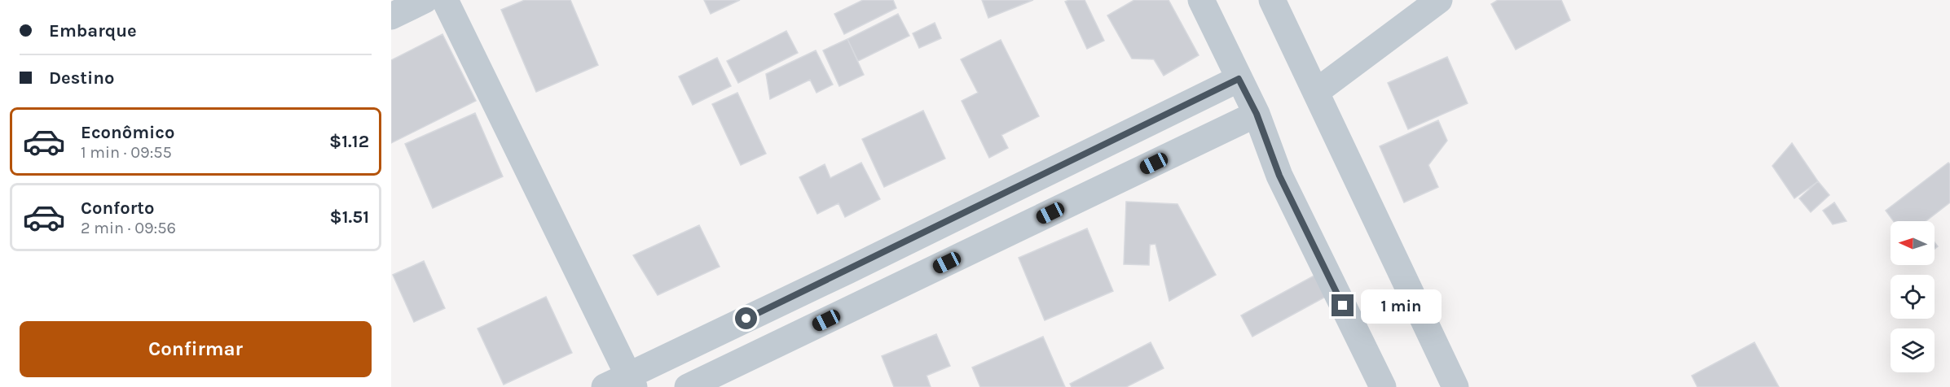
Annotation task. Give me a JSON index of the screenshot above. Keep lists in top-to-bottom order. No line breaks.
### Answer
{"north":"left","page":{"banner":["Embarque","Destino"],"list":[{"name":"Econômico","note":"1 min · 09:55","value":"$1.12"},{"name":"Conforto","note":"2 min · 09:56","value":"$1.51"}],"bubble":"1 min","buttons":"Confirmar"}}
